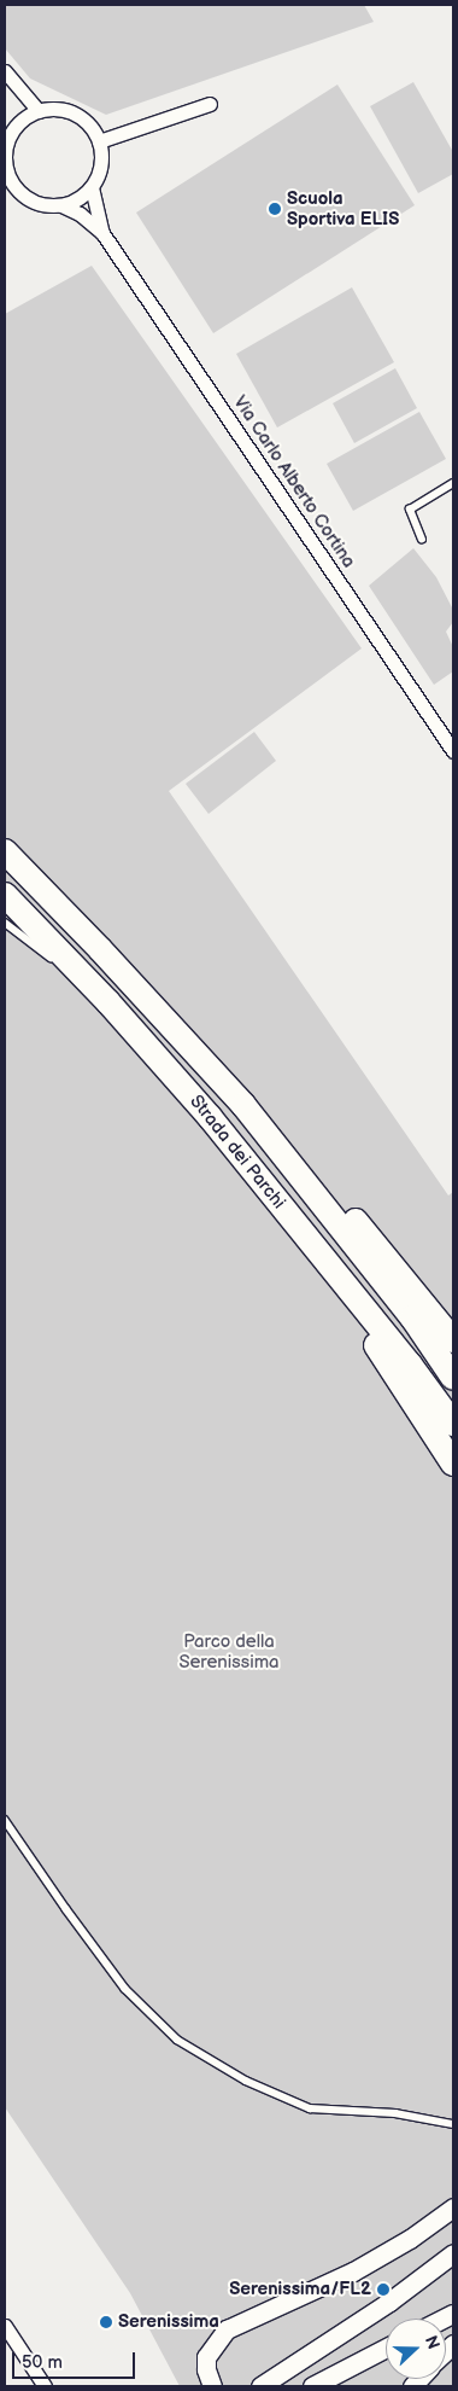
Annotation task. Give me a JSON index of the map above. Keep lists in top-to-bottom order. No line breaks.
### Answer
{"streets":{"highway":["Strada dei Parchi"],"street":["Via Carlo Alberto Cortina"]},"parks":["Parco della Serenissima"],"places":["Scuola Sportiva ELIS","Serenissima/FL2","Serenissima"],"scale_bar":"50 m","north":"right"}
